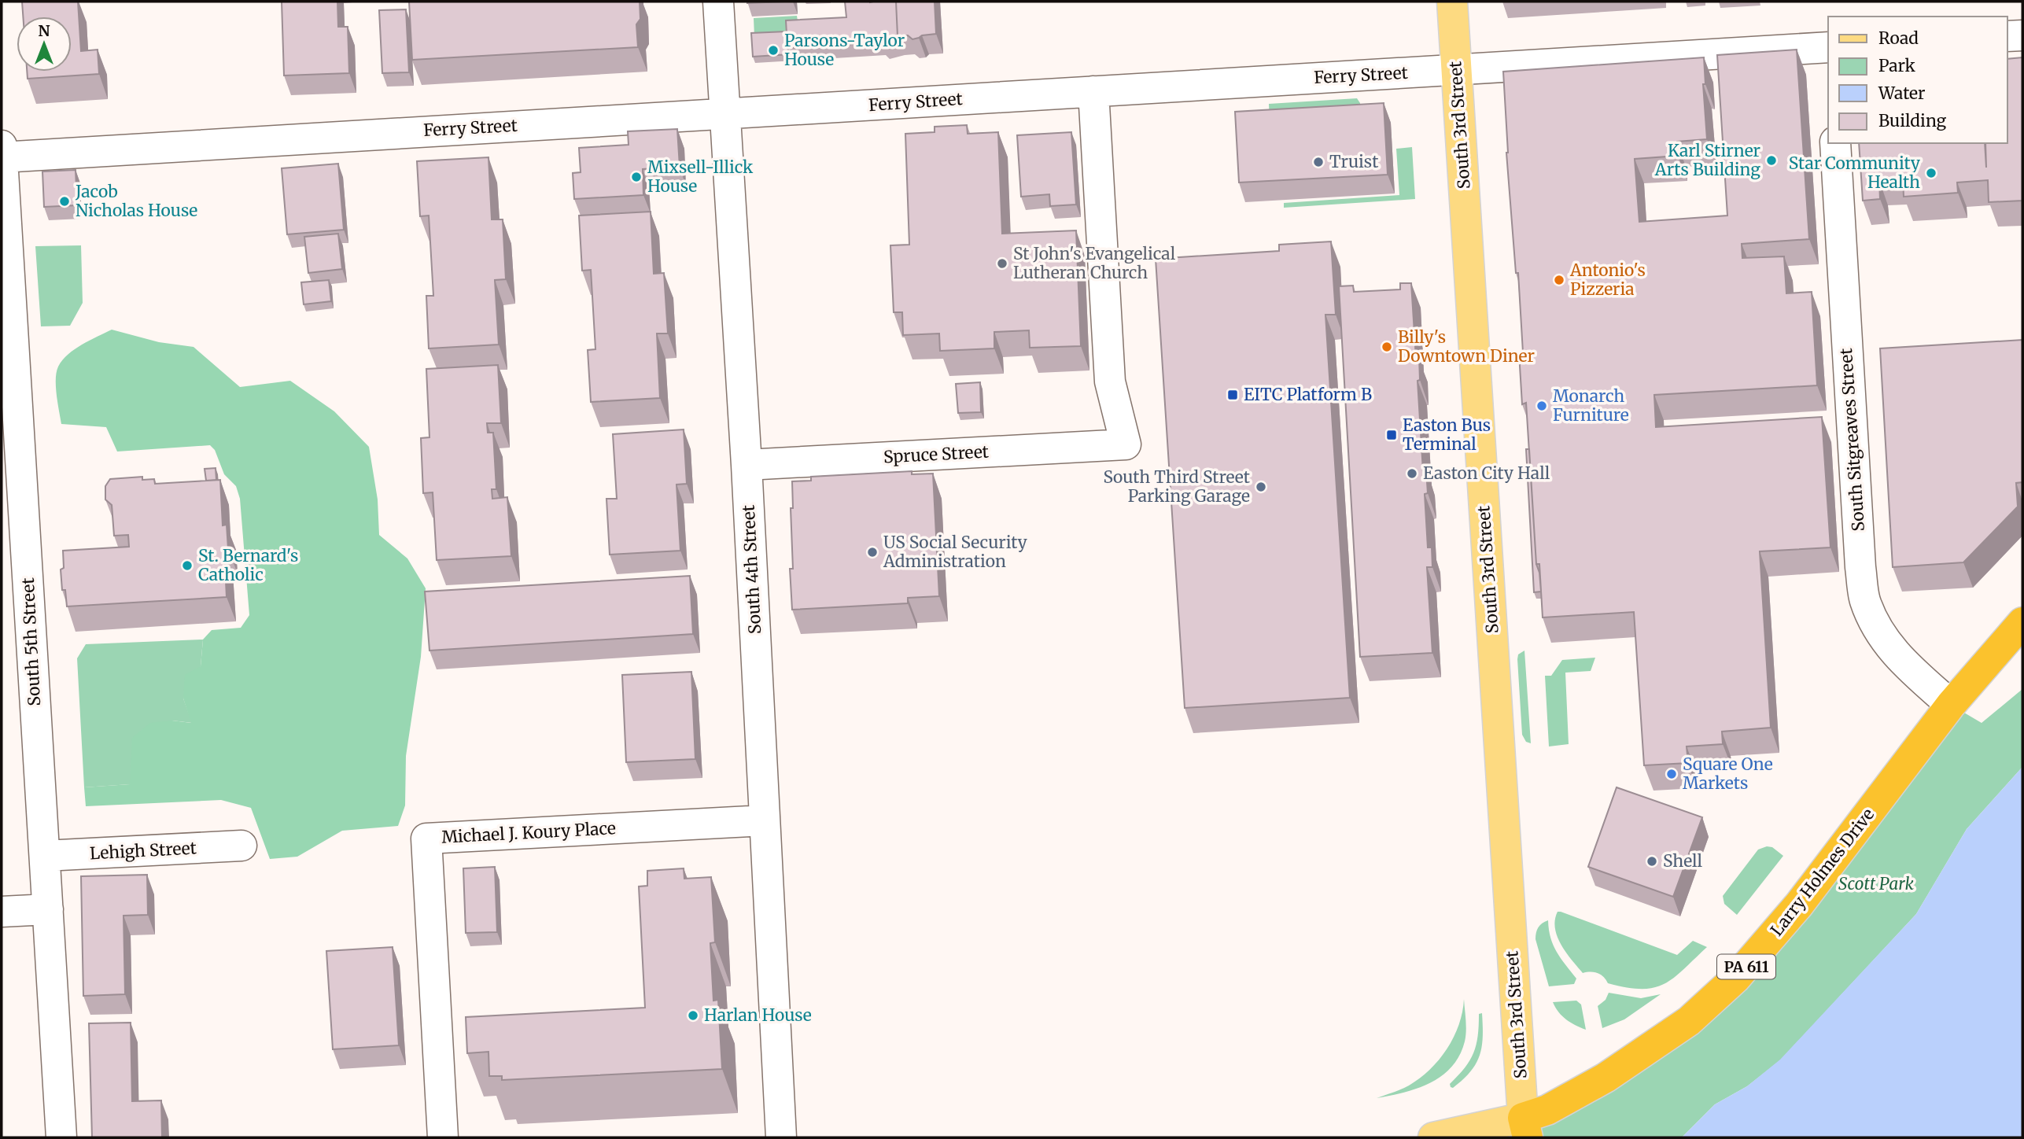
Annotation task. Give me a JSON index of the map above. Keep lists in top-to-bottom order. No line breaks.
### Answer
{"streets":{"highway":["Larry Holmes Drive","PA 611"],"main road":["South 3rd Street"],"street":["Ferry Street","South Sitgreaves Street","Spruce Street","South 4th Street","South 5th Street","Michael J. Koury Place","Lehigh Street"]},"crossings":[["Ferry Street","South 3rd Street"],["Ferry Street","Spruce Street"],["Ferry Street","South 4th Street"],["Ferry Street","South 5th Street"],["South 3rd Street","Larry Holmes Drive"],["South Sitgreaves Street","Larry Holmes Drive"],["Spruce Street","South 4th Street"],["South 4th Street","Michael J. Koury Place"],["South 5th Street","Lehigh Street"]],"parks":["Scott Park"],"places":{"other":["Parsons-Taylor House","Karl Stirner Arts Building","Truist","Star Community Health","Mixsell-Illick House","Jacob Nicholas House","St John's Evangelical Lutheran Church","Antonio's Pizzeria","Billy's Downtown Diner","Monarch Furniture","Easton City Hall","South Third Street Parking Garage","US Social Security Administration","St. Bernard's Catholic","Square One Markets","Shell","Harlan House"],"transit":["EITC Platform B","Easton Bus Terminal"]},"legend":["Road","Park","Water","Building"],"north":"top"}
